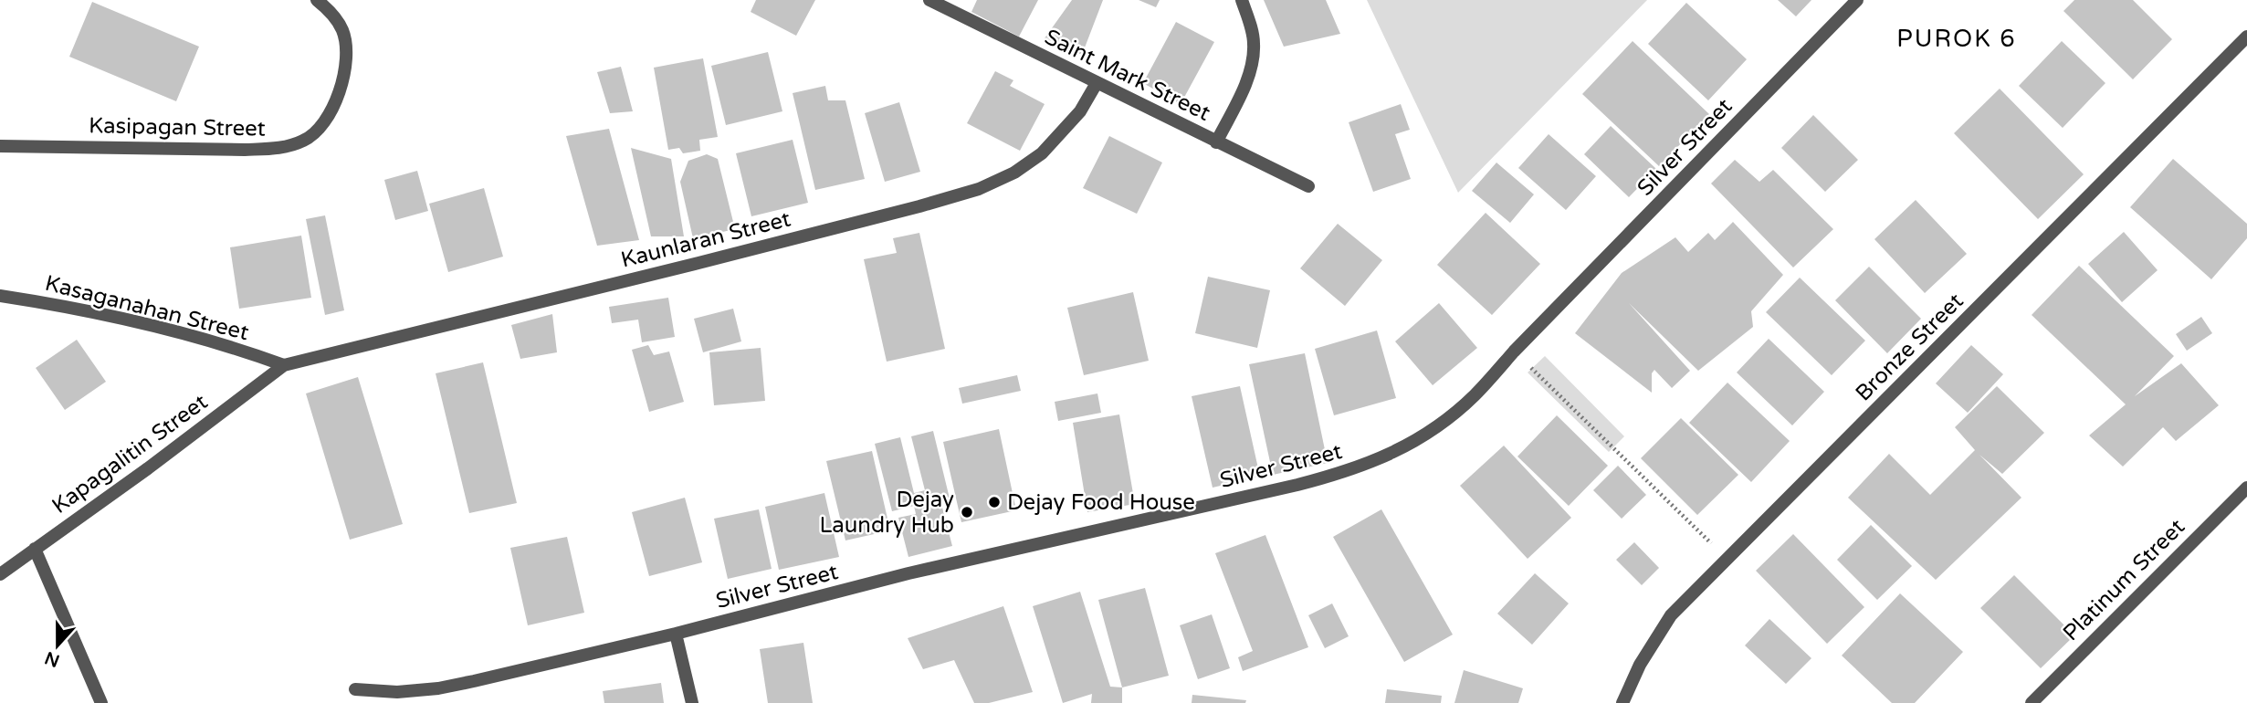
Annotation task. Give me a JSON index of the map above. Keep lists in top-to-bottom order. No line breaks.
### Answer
{"streets":{"street":["Saint Mark Street","Kasipagan Street","Silver Street","Kaunlaran Street","Kasaganahan Street","Bronze Street","Kapagalitin Street","Platinum Street"]},"crossings":[["Saint Mark Street","Kaunlaran Street"],["Kaunlaran Street","Kasaganahan Street"],["Kaunlaran Street","Kapagalitin Street"],["Kasaganahan Street","Kapagalitin Street"]],"districts":["PUROK 6"],"places":["Dejay Food House","Dejay Laundry Hub"],"north":"bottom"}
